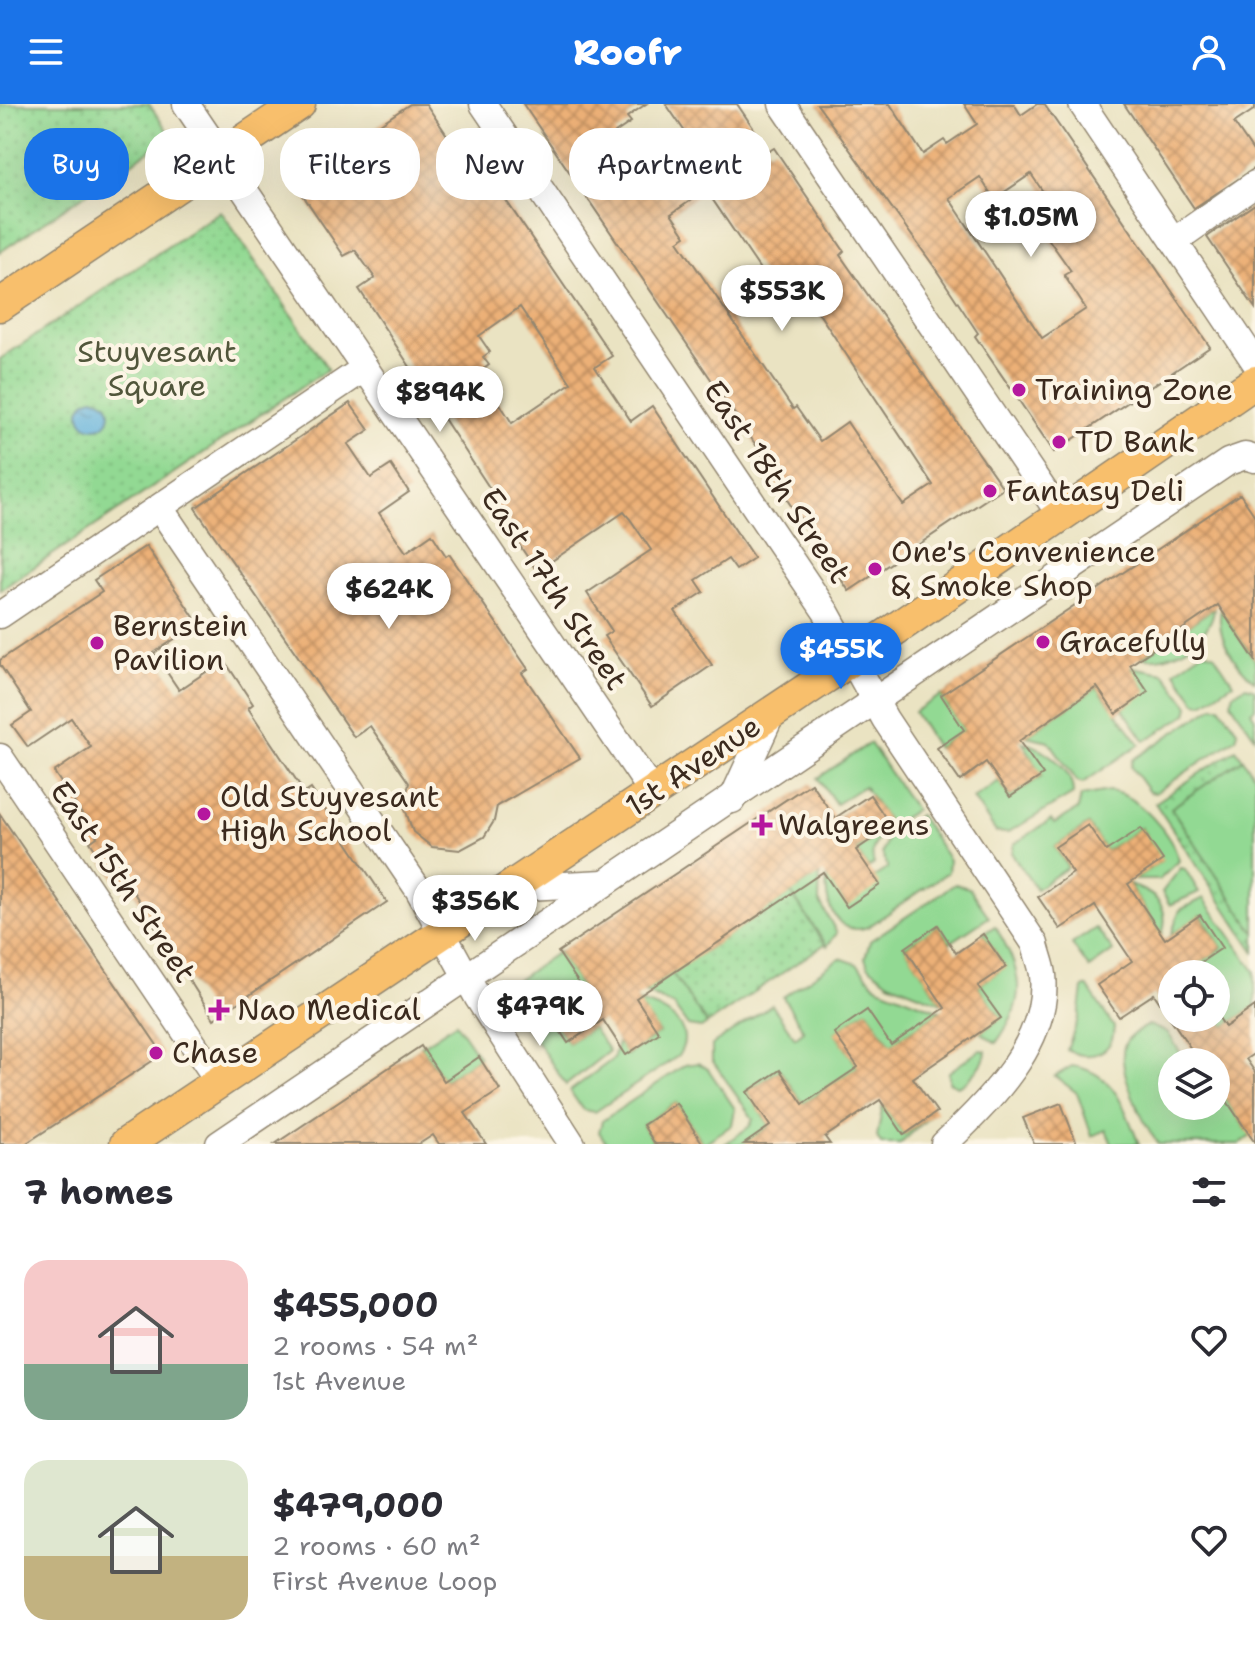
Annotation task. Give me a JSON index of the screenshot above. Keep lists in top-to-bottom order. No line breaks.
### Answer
{"streets":{"main road":["1st Avenue"],"street":["East 18th Street","East 17th Street","East 15th Street"]},"crossings":[["East 18th Street","1st Avenue"],["East 17th Street","1st Avenue"],["1st Avenue","East 15th Street"]],"parks":["Stuyvesant Square"],"places":{"other":["Training Zone","TD Bank","Fantasy Deli","One's Convenience & Smoke Shop","Gracefully","Bernstein Pavilion","Old Stuyvesant High School","Chase"],"health":["Walgreens","Nao Medical"]},"page":{"header":"Roofr","chip":["Buy","Rent","Filters","New","Apartment"],"price":["$1.05M","$553K","$894K","$624K","$455K","$356K","$479K"],"heading":"7 homes","list":[{"name":"$455,000","note":"2 rooms · 54 m² · 1st Avenue"},{"name":"$479,000","note":"2 rooms · 60 m² · First Avenue Loop"}]}}
